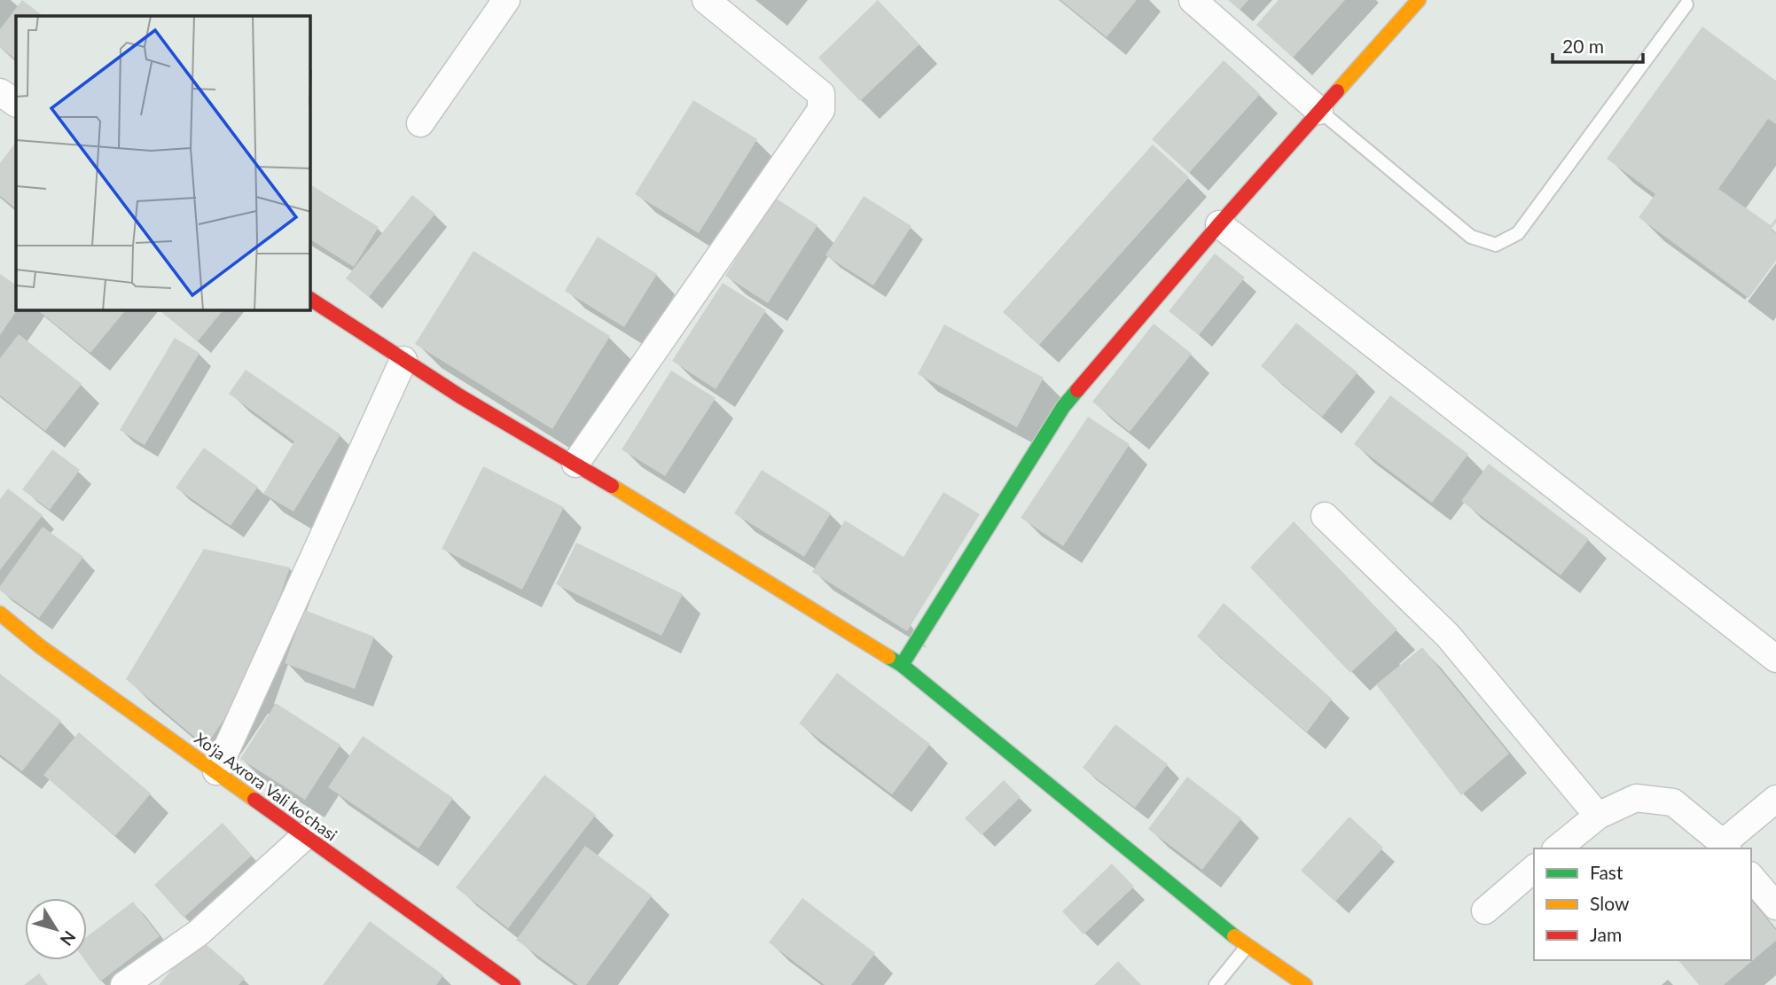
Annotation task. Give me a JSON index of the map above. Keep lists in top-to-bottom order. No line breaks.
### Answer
{"streets":{"street":["Xo'ja Axrora Vali ko'chasi"]},"legend":["Fast","Slow","Jam"],"scale_bar":"20 m","north":"bottom right"}
